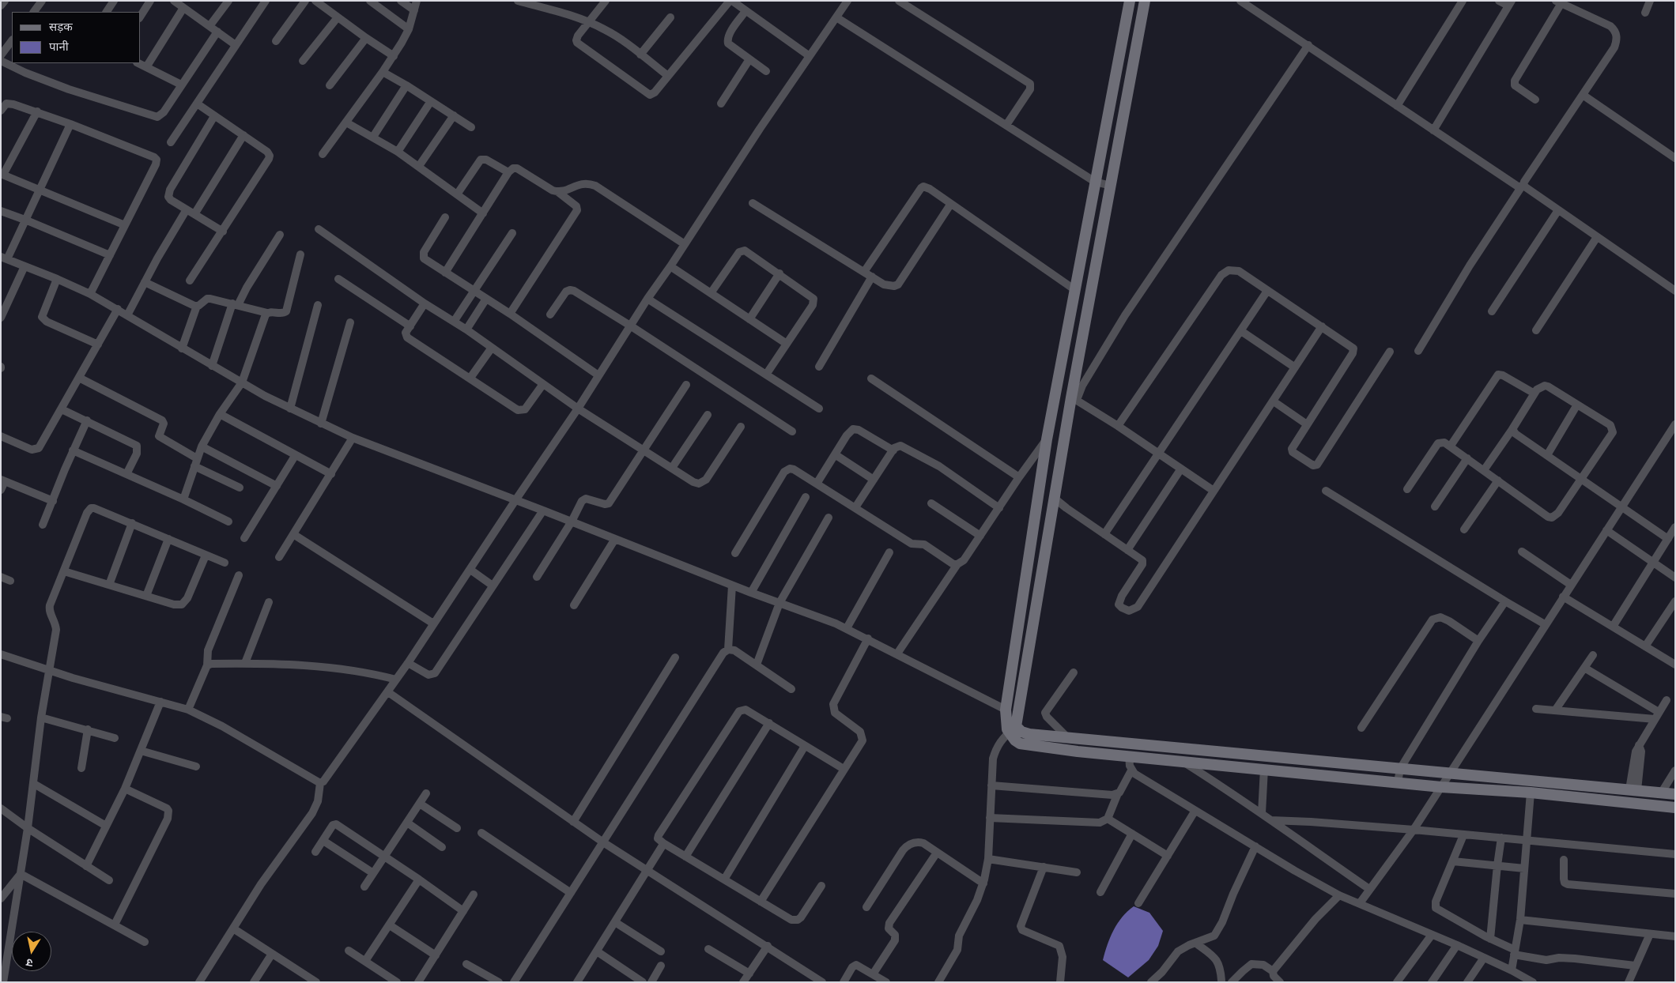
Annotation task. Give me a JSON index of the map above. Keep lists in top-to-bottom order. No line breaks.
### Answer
{"legend":["सड़क","पानी"],"north":"bottom"}
